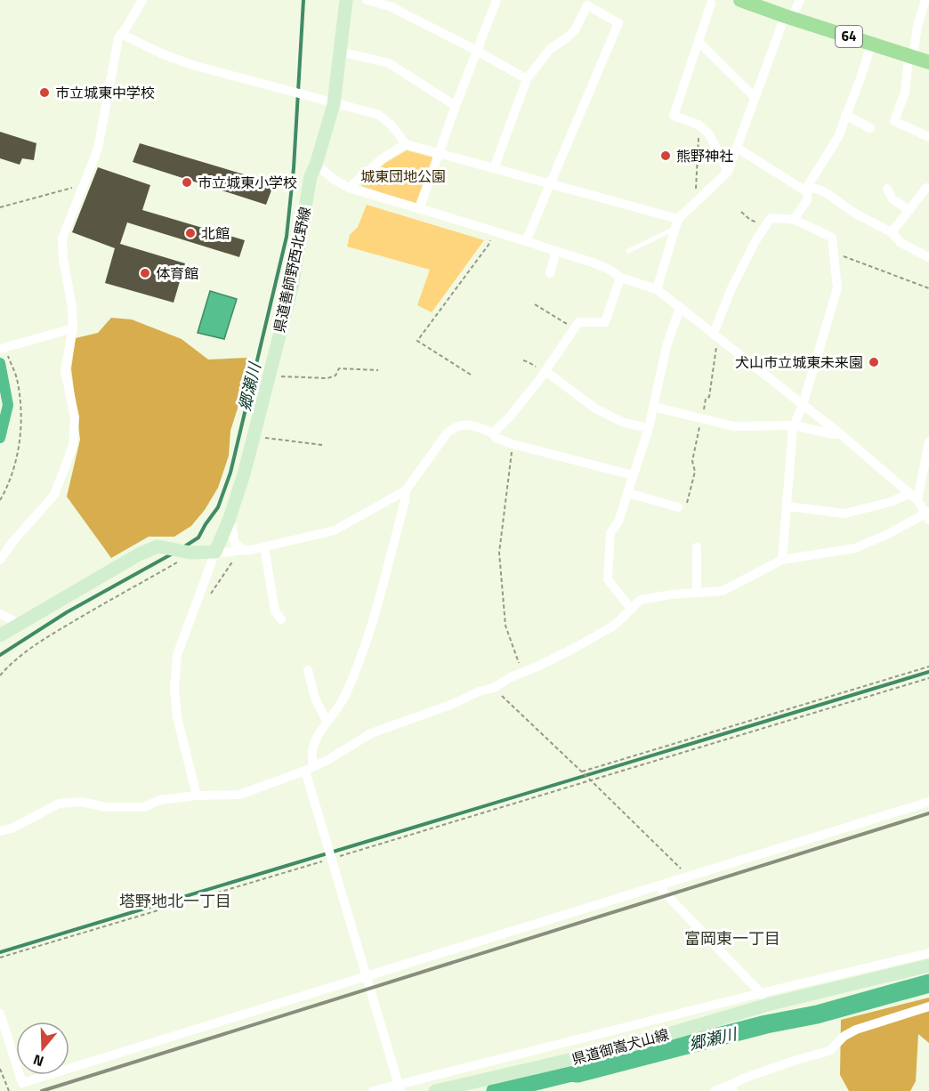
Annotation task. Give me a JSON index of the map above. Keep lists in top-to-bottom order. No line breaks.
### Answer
{"streets":{"main road":["64","県道善師野西北野線","県道御嵩犬山線"]},"districts":["塔野地北一丁目","富岡東一丁目"],"water":["郷瀬川"],"parks":["城東団地公園"],"places":["市立城東中学校","熊野神社","市立城東小学校","北館","体育館","犬山市立城東未来園"],"north":"bottom"}
